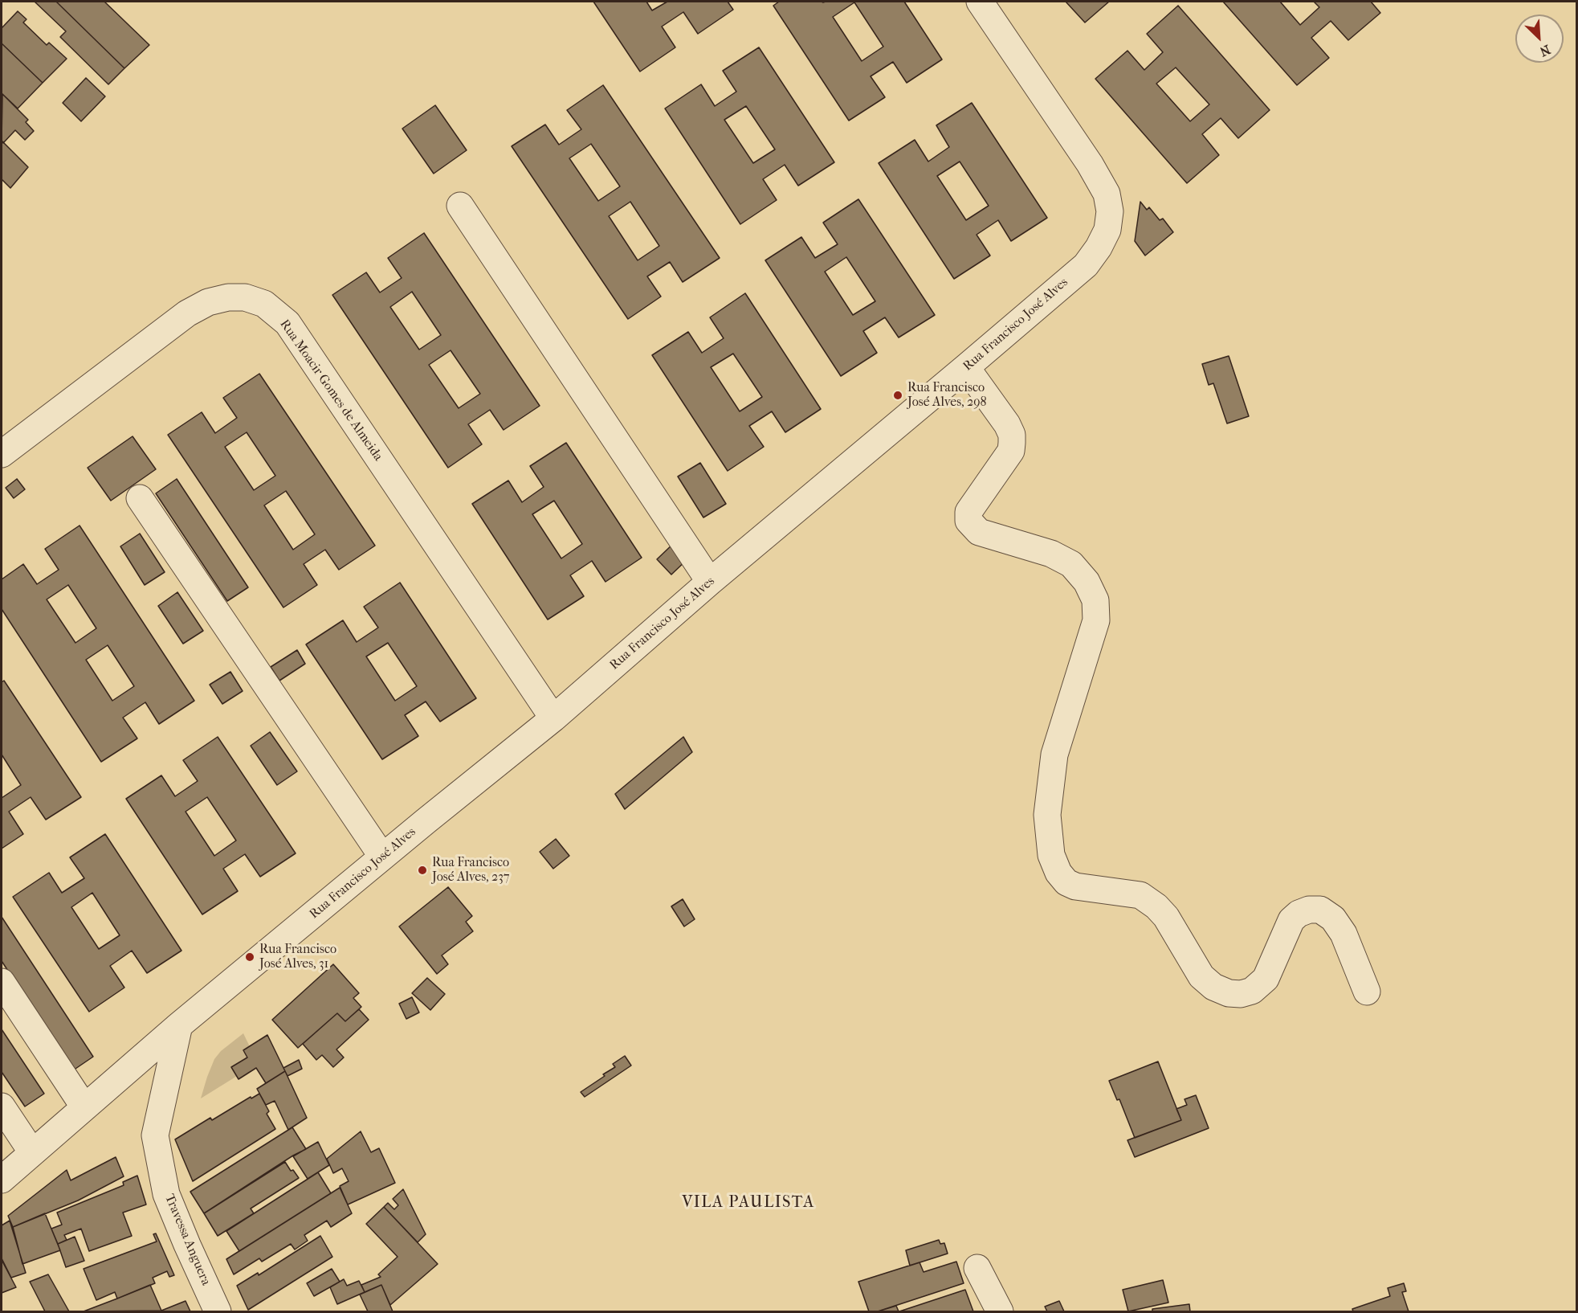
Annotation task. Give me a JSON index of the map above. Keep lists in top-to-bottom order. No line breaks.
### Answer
{"streets":{"street":["Rua Francisco José Alves","Rua Moacir Gomes de Almeida","Travessa Anguera"]},"crossings":[["Rua Francisco José Alves","Rua Moacir Gomes de Almeida"],["Rua Francisco José Alves","Travessa Anguera"]],"districts":["VILA PAULISTA"],"places":["Rua Francisco José Alves, 298","Rua Francisco José Alves, 237","Rua Francisco José Alves, 31"],"north":"bottom right"}
